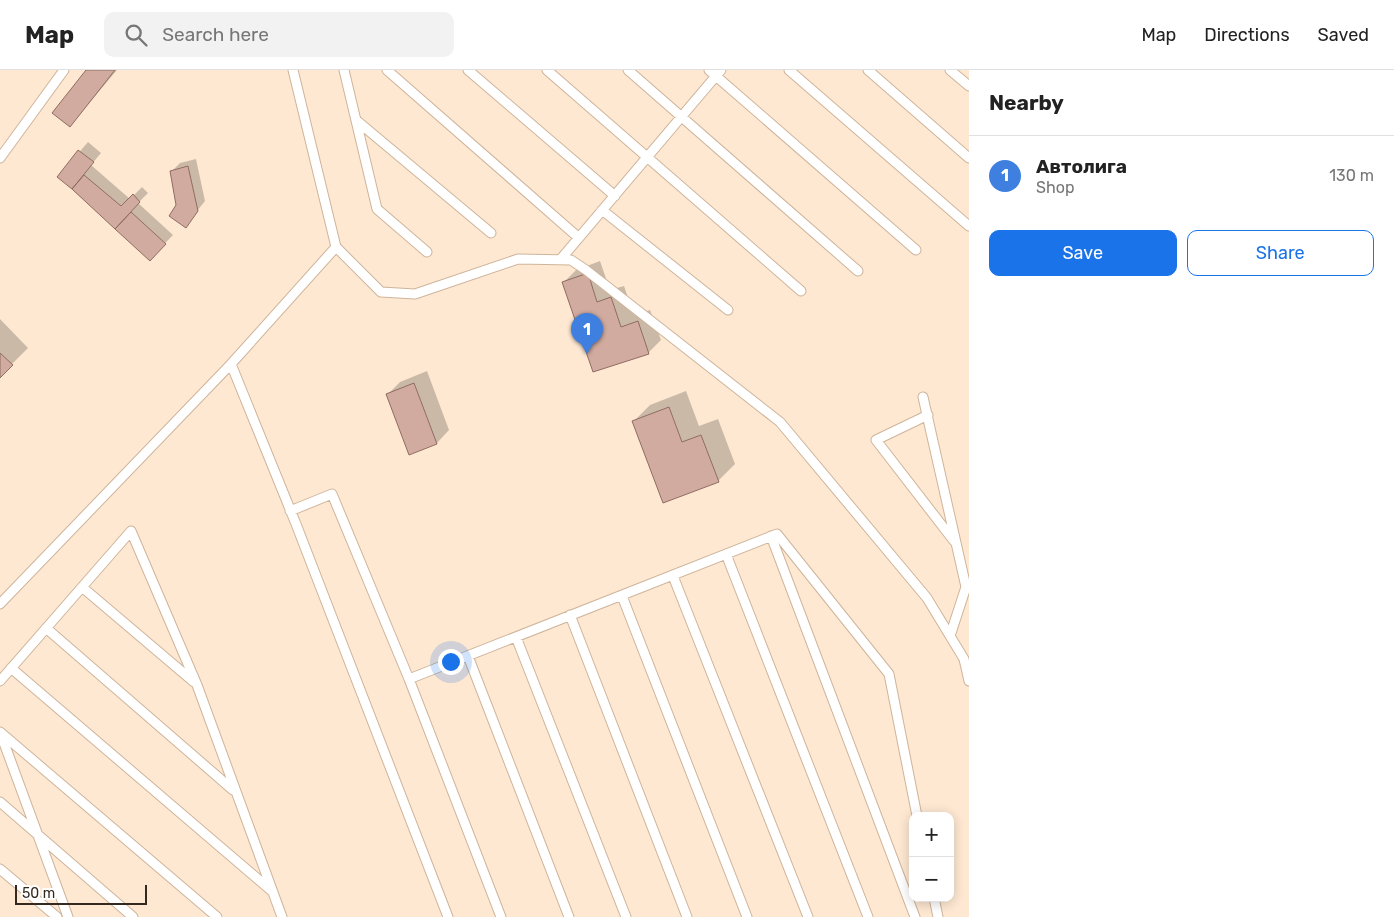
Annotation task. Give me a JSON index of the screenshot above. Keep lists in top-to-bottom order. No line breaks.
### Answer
{"scale_bar":"50 m","page":{"header":"Map","search":"Search here","nav":["Map","Directions","Saved"],"heading":"Nearby","list":[{"mark":"1","name":"Автолига","note":"Shop","value":"130 m"}],"buttons":["Save","Share"],"pins":"1","map_buttons":["+","−"],"scale":"50 m"}}
